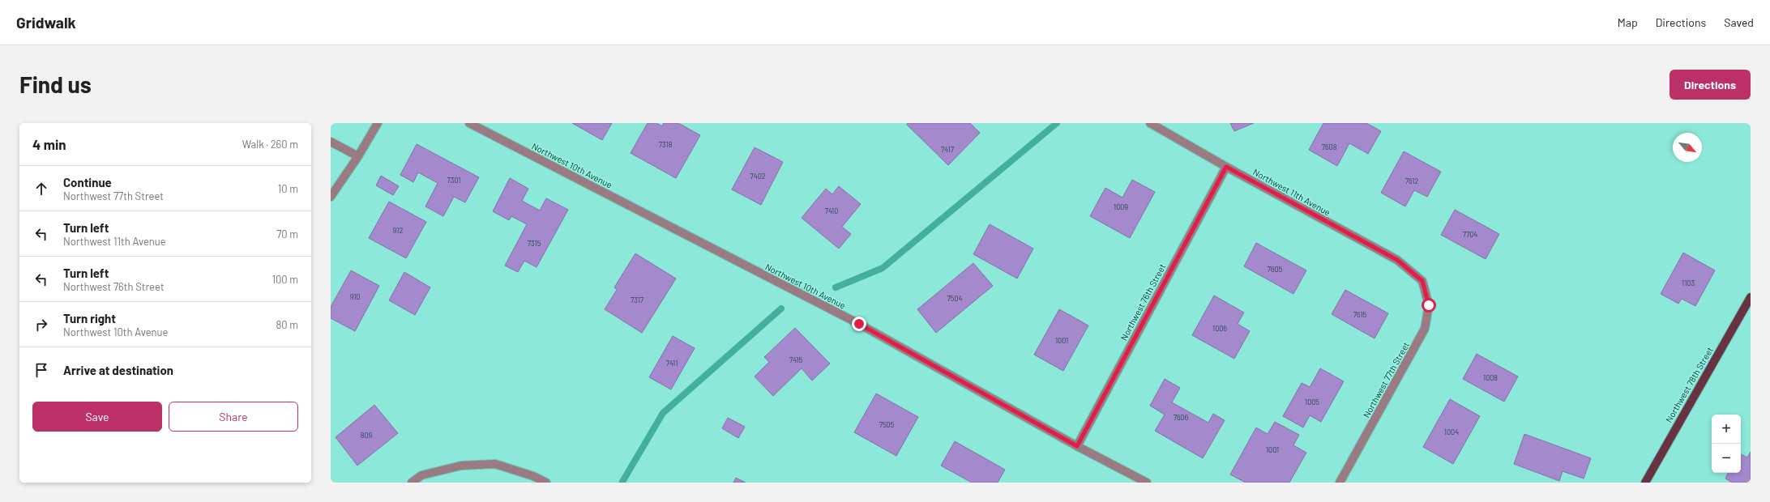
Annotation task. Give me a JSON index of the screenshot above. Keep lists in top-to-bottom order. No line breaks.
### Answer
{"streets":{"main road":["Northwest 78th Street"],"street":["Northwest 10th Avenue","Northwest 11th Avenue","Northwest 76th Street","Northwest 77th Street"]},"crossings":[["Northwest 10th Avenue","Northwest 76th Street"],["Northwest 11th Avenue","Northwest 76th Street"],["Northwest 11th Avenue","Northwest 77th Street"]],"house_numbers":["7318","7608","7417","7402","7301","7612","1009","7410","912","7704","7315","7605","1103","910","7504","7317","7615","1006","1001","7415","7411","1008","1005","7606","7505","1004","809","1001"],"north":"bottom right","page":{"header":"Gridwalk","nav":["Map","Directions","Saved"],"buttons":["Directions",["Save","Share"]],"title":"Find us","heading":["4 min","Walk · 260 m"],"list":[["Continue","Northwest 77th Street","10 m"],["Turn left","Northwest 11th Avenue","70 m"],["Turn left","Northwest 76th Street","100 m"],["Turn right","Northwest 10th Avenue","80 m"],"Arrive at destination"],"map_buttons":["+","−"]}}
